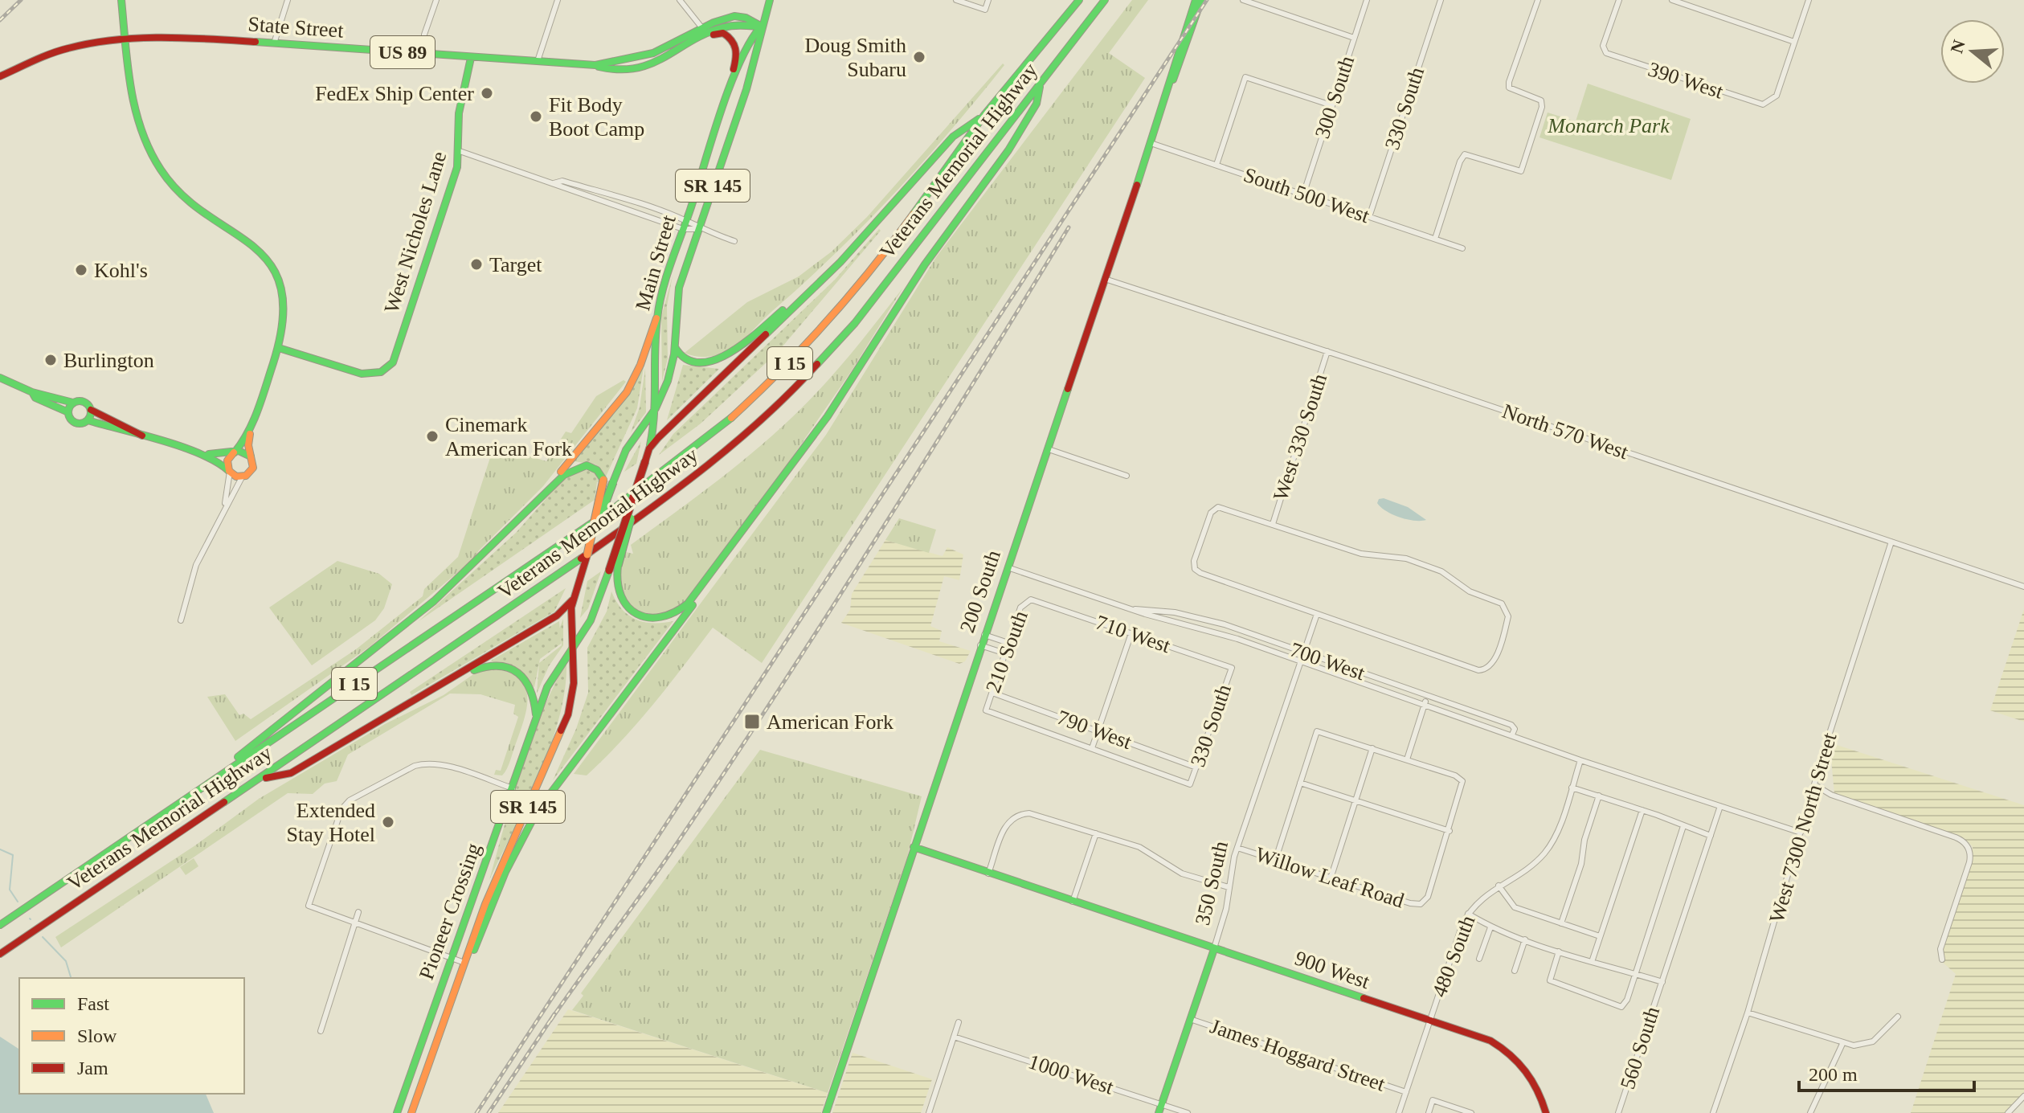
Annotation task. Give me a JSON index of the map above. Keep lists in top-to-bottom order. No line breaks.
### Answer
{"streets":{"main road":["State Street","US 89","Veterans Memorial Highway","SR 145","West Nicholes Lane","Main Street","I 15","200 South","350 South","Pioneer Crossing","900 West"],"street":["390 West","300 South","330 South","South 500 West","North 570 West","West 330 South","710 West","210 South","700 West","790 West","West 7300 North Street","Willow Leaf Road","480 South","560 South","James Hoggard Street","1000 West"]},"crossings":[["State Street","US 89"],["State Street","West Nicholes Lane"],["State Street","Main Street"],["US 89","Main Street"],["300 South","South 500 West"],["330 South","South 500 West"],["330 South","710 West"],["330 South","790 West"],["South 500 West","200 South"],["Main Street","Pioneer Crossing"],["North 570 West","West 330 South"],["North 570 West","200 South"],["North 570 West","West 7300 North Street"],["200 South","700 West"],["200 South","900 West"],["710 West","210 South"],["210 South","790 West"],["700 West","West 7300 North Street"],["700 West","350 South"],["700 West","480 South"],["700 West","560 South"],["Willow Leaf Road","350 South"],["350 South","900 West"],["350 South","James Hoggard Street"],["350 South","1000 West"],["480 South","900 West"],["480 South","James Hoggard Street"]],"parks":["Monarch Park"],"places":{"other":["Doug Smith Subaru","FedEx Ship Center","Fit Body Boot Camp","Target","Kohl's","Burlington","Cinemark American Fork","Extended Stay Hotel"],"transit":["American Fork"]},"legend":["Fast","Slow","Jam"],"scale_bar":"200 m","north":"left"}
